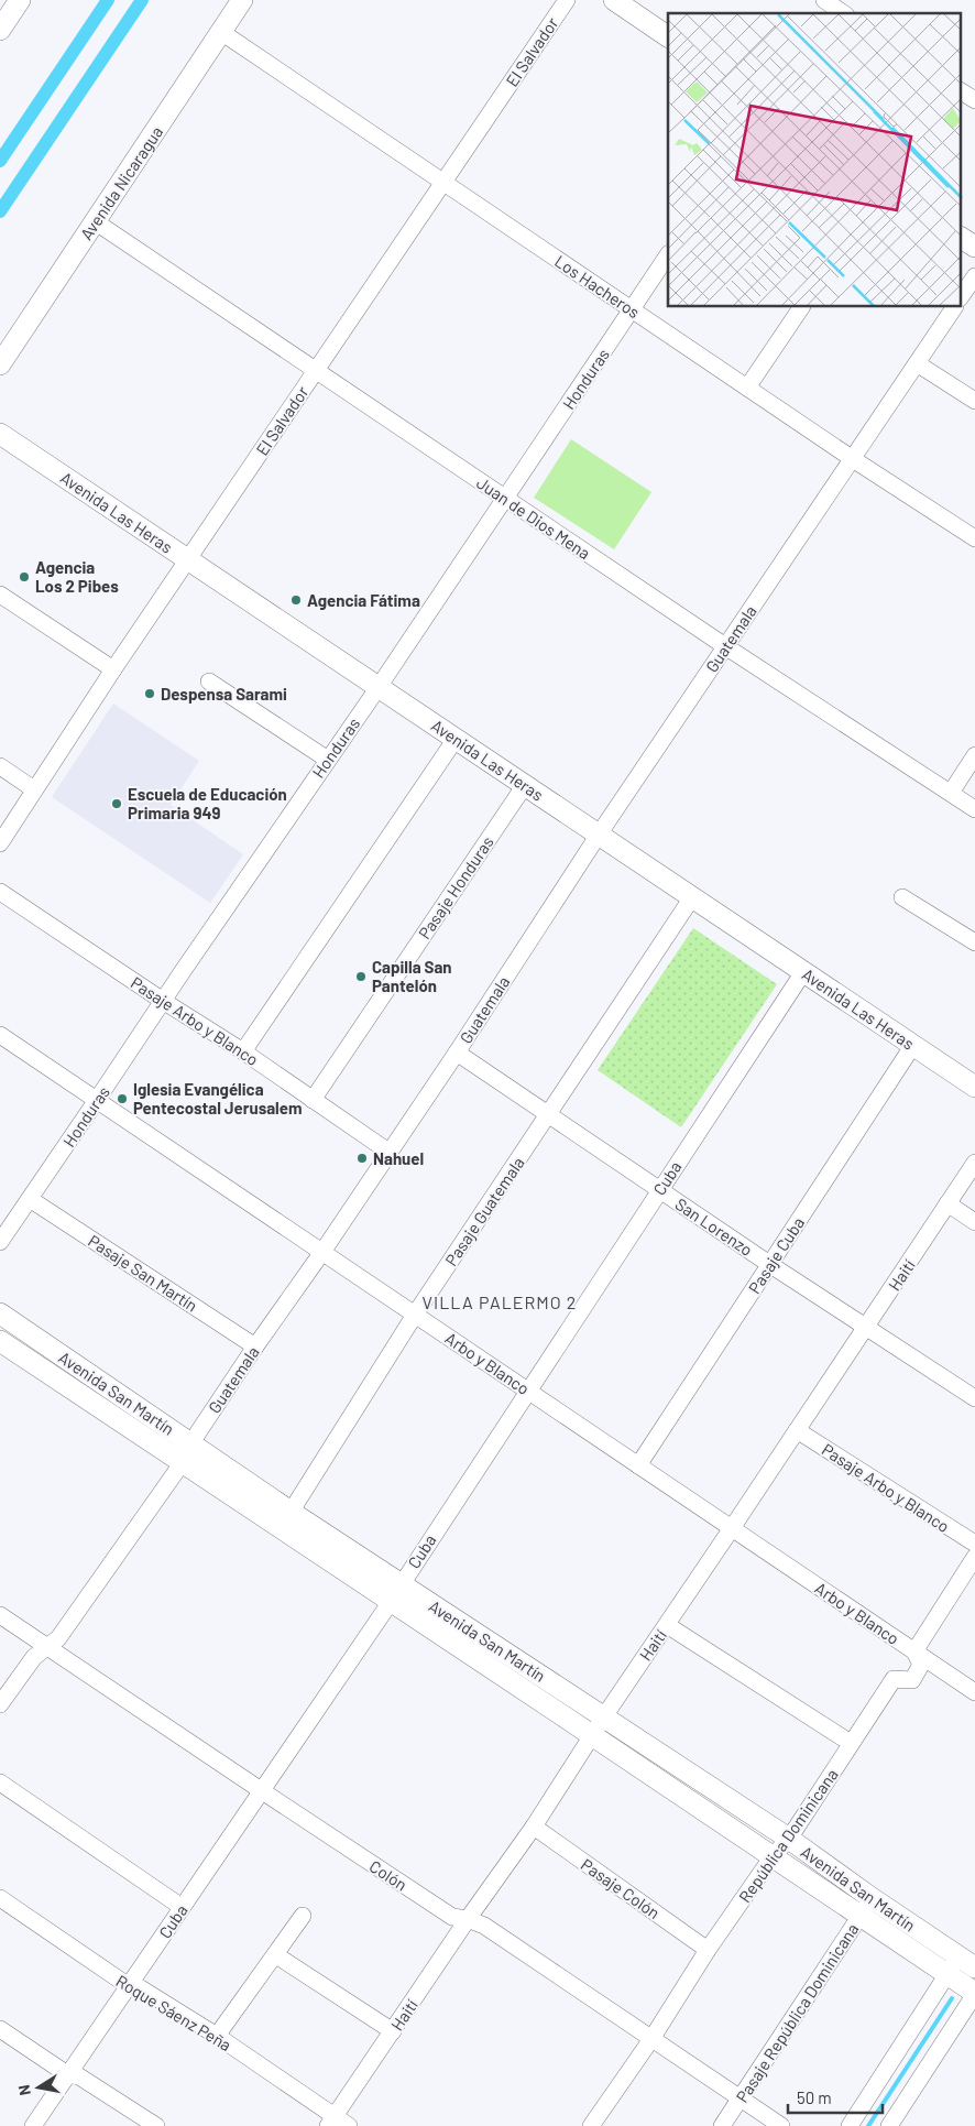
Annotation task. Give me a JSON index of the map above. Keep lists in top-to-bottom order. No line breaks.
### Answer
{"streets":{"main road":["Avenida Nicaragua","Avenida Las Heras","Avenida San Martín"],"street":["El Salvador","Los Hacheros","Honduras","Juan de Dios Mena","Guatemala","Pasaje Honduras","Pasaje Arbo y Blanco","Cuba","Pasaje Guatemala","San Lorenzo","Pasaje Cuba","Pasaje San Martín","Haití","Arbo y Blanco","República Dominicana","Colón","Pasaje Colón","Roque Sáenz Peña","Pasaje República Dominicana"]},"crossings":[["El Salvador","Los Hacheros"],["El Salvador","Avenida Las Heras"],["El Salvador","Juan de Dios Mena"],["Avenida Nicaragua","Los Hacheros"],["Avenida Nicaragua","Juan de Dios Mena"],["Los Hacheros","Honduras"],["Los Hacheros","Guatemala"],["Honduras","Avenida Las Heras"],["Honduras","Juan de Dios Mena"],["Honduras","Pasaje Arbo y Blanco"],["Honduras","Pasaje San Martín"],["Honduras","Arbo y Blanco"],["Avenida Las Heras","Guatemala"],["Avenida Las Heras","Pasaje Honduras"],["Avenida Las Heras","Cuba"],["Avenida Las Heras","Pasaje Guatemala"],["Avenida Las Heras","Pasaje Cuba"],["Juan de Dios Mena","Guatemala"],["Guatemala","Pasaje Arbo y Blanco"],["Guatemala","San Lorenzo"],["Guatemala","Pasaje San Martín"],["Guatemala","Arbo y Blanco"],["Guatemala","Avenida San Martín"],["Guatemala","Colón"],["Pasaje Honduras","Pasaje Arbo y Blanco"],["Pasaje Arbo y Blanco","Haití"],["Cuba","San Lorenzo"],["Cuba","Arbo y Blanco"],["Cuba","Avenida San Martín"],["Cuba","Colón"],["Cuba","Roque Sáenz Peña"],["Pasaje Guatemala","San Lorenzo"],["Pasaje Guatemala","Arbo y Blanco"],["Pasaje Guatemala","Avenida San Martín"],["San Lorenzo","Pasaje Cuba"],["San Lorenzo","Haití"],["Pasaje Cuba","Arbo y Blanco"],["Haití","Arbo y Blanco"],["Haití","Avenida San Martín"],["Haití","Colón"],["Haití","Pasaje Colón"],["Haití","Roque Sáenz Peña"],["Arbo y Blanco","República Dominicana"],["Avenida San Martín","República Dominicana"],["Avenida San Martín","Pasaje República Dominicana"],["República Dominicana","Colón"],["República Dominicana","Pasaje Colón"],["Colón","Pasaje República Dominicana"]],"districts":["VILLA PALERMO 2"],"places":["Agencia Los 2 Pibes","Agencia Fátima","Despensa Sarami","Escuela de Educación Primaria 949","Capilla San Pantelón","Iglesia Evangélica Pentecostal Jerusalem","Nahuel"],"scale_bar":"50 m","north":"left"}
